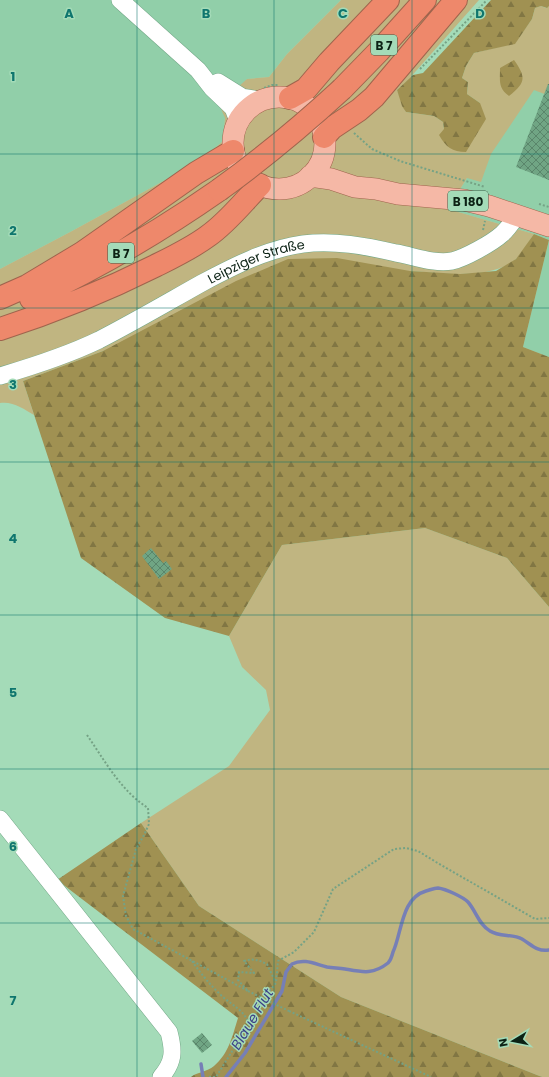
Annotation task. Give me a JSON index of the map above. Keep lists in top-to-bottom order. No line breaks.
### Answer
{"streets":{"highway":["B 7"],"main road":["B 180"],"street":["Leipziger Straße"]},"crossings":[["B 180","Leipziger Straße"]],"water":["Blaue Flut"],"north":"left","grid":{"columns":["A","B","C","D"],"rows":["1","2","3","4","5","6","7"]}}
